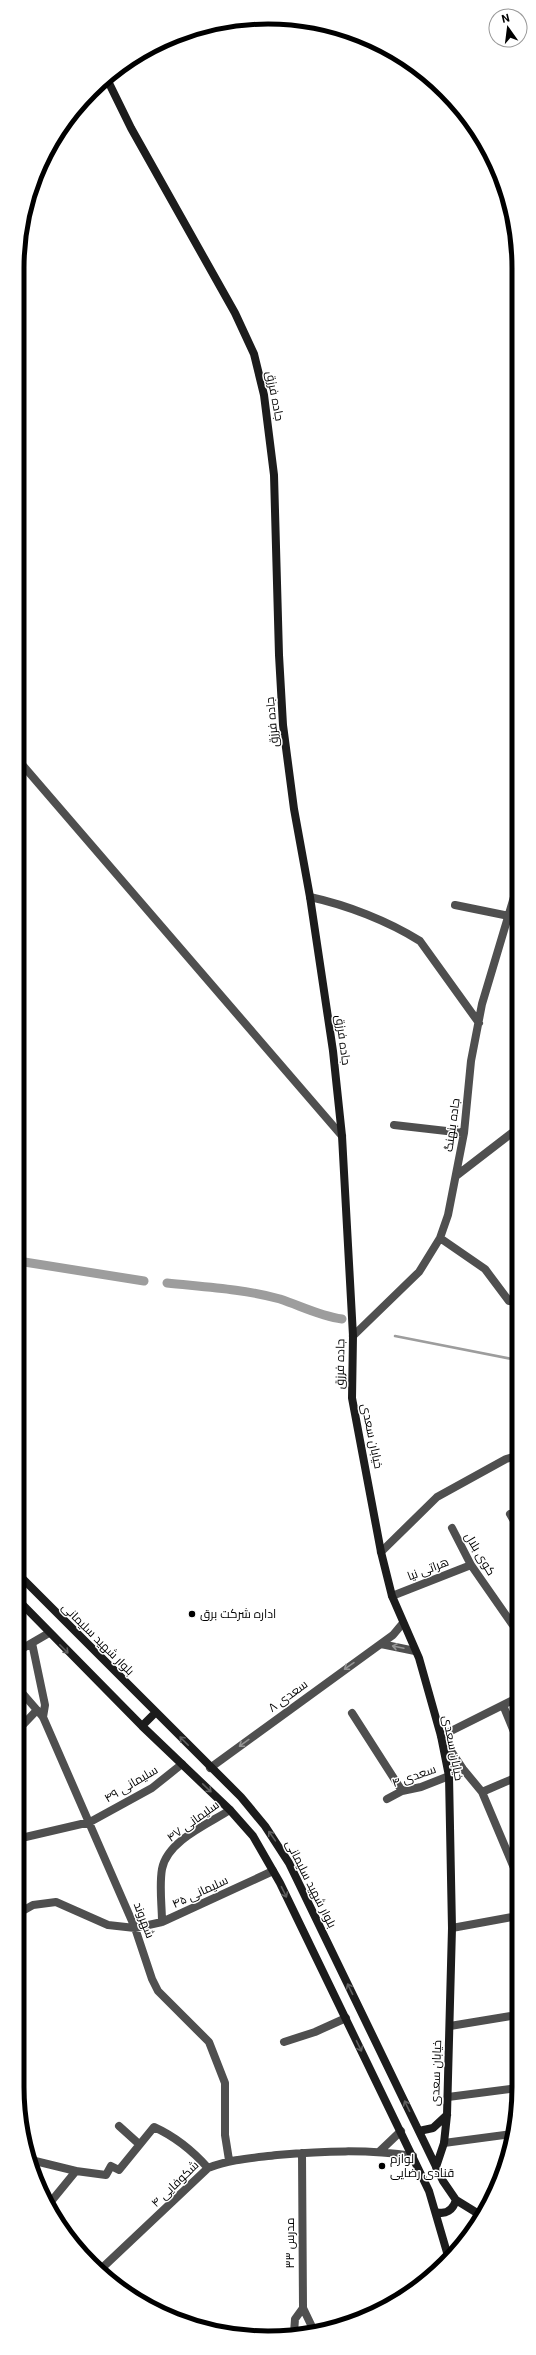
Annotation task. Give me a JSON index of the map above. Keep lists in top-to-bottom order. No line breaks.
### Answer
{"streets":{"street":["جاده فرزق","جاده بنهنگ","خیابان سعدی","کوی بلال","هراتی نیا","بلوار شهید سلیمانی","سعدی ۸","سعدی ۴","سلیمانی ۴۹","سلیمانی ۴۷","سلیمانی ۴۵","شهروند","شکوفایی ۴","مدرس ۳۳"]},"crossings":[["جاده فرزق","جاده بنهنگ"],["جاده فرزق","خیابان سعدی"],["خیابان سعدی","هراتی نیا"],["خیابان سعدی","بلوار شهید سلیمانی"],["خیابان سعدی","سعدی ۸"],["خیابان سعدی","سعدی ۴"],["کوی بلال","هراتی نیا"],["بلوار شهید سلیمانی","سعدی ۸"],["سلیمانی ۴۹","شهروند"],["سلیمانی ۴۷","سلیمانی ۴۵"],["سلیمانی ۴۵","شهروند"],["شهروند","شکوفایی ۴"],["شکوفایی ۴","مدرس ۳۳"]],"one_way":["سعدی ۸"],"places":["اداره شرکت برق","لوازم قنادی رضایی"],"north":"top"}
